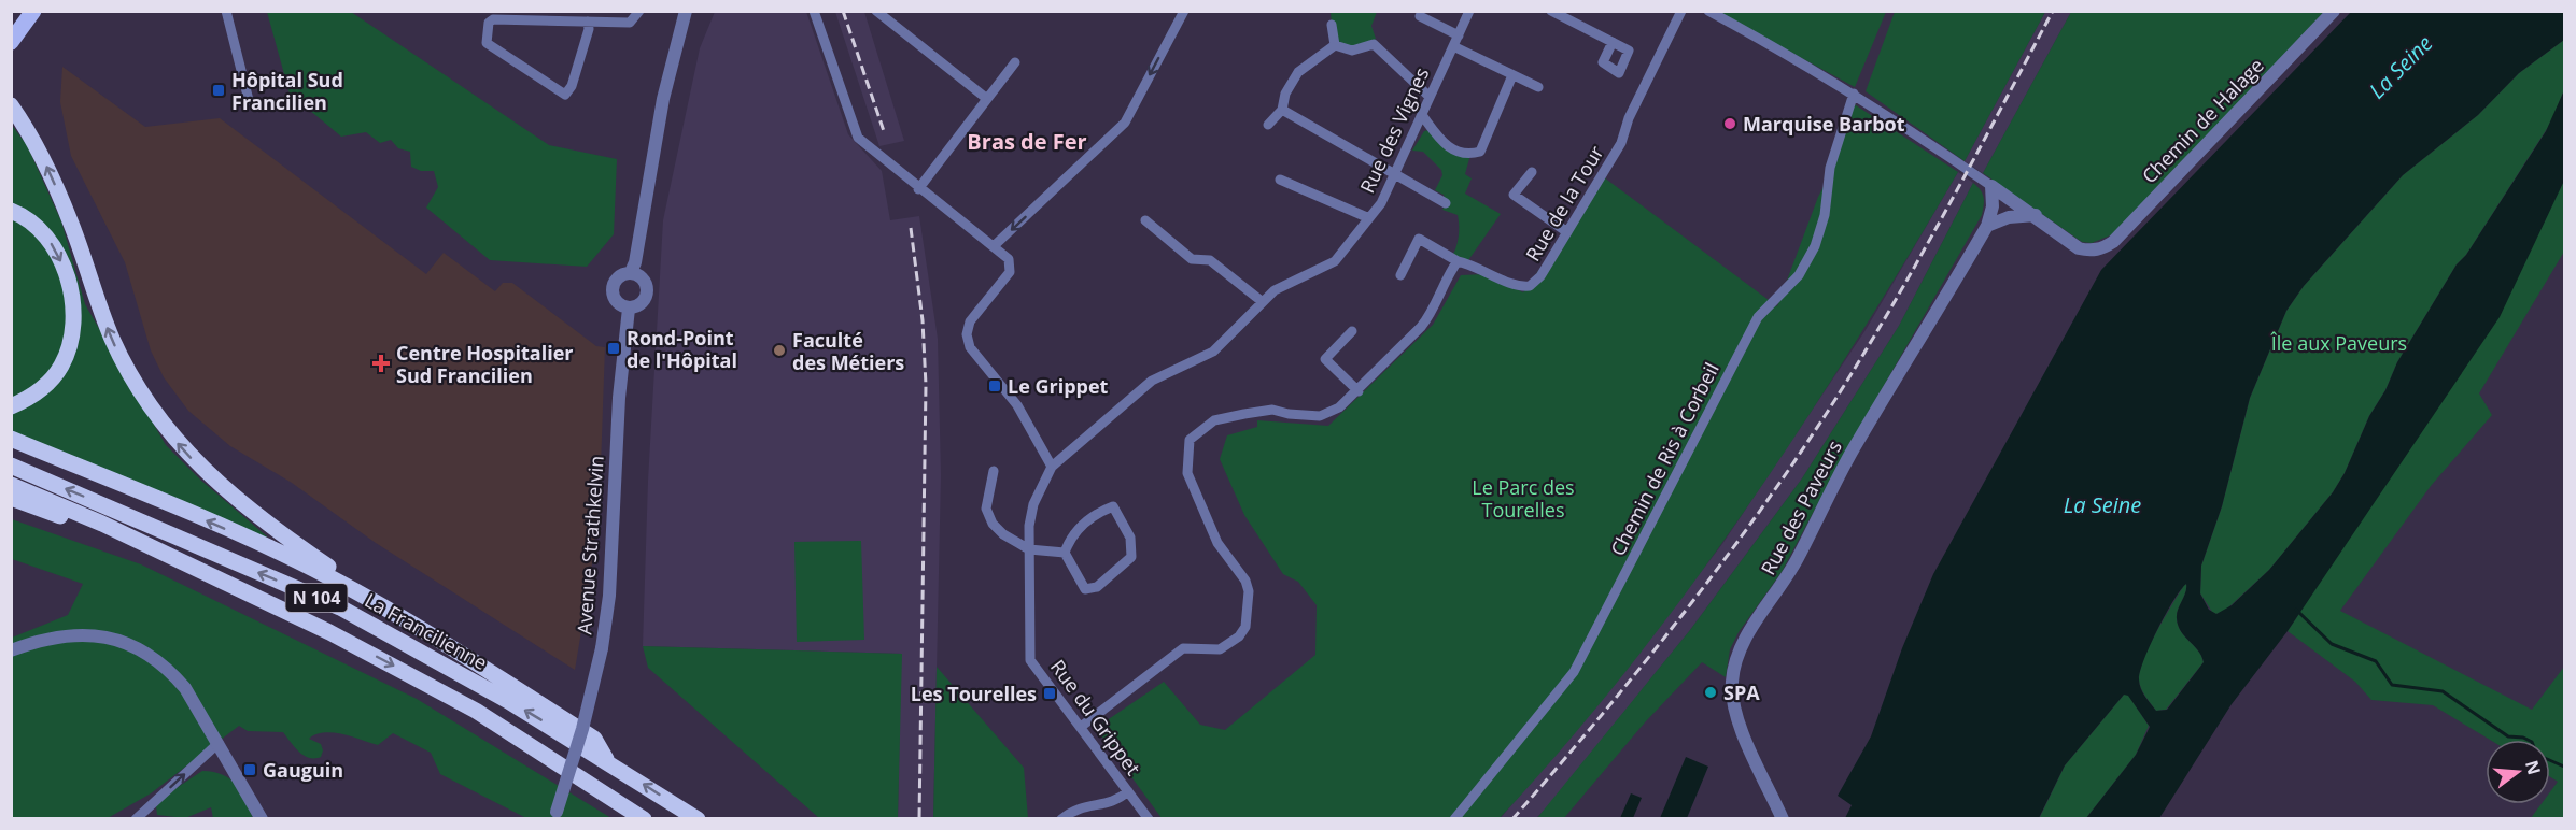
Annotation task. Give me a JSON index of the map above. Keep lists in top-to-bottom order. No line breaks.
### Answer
{"streets":{"highway":["N 104","La Francilienne"],"street":["Chemin de Halage","Rue des Vignes","Rue de la Tour","Chemin de Ris à Corbeil","Rue des Paveurs","Avenue Strathkelvin","Rue du Grippet"]},"crossings":[["Rue des Vignes","Rue du Grippet"]],"districts":["Bras de Fer"],"water":["La Seine"],"parks":["Île aux Paveurs","Le Parc des Tourelles"],"places":{"transit":["Hôpital Sud Francilien","Rond-Point de l'Hôpital","Le Grippet","Les Tourelles","Gauguin"],"other":["Marquise Barbot","Faculté des Métiers","SPA"],"health":["Centre Hospitalier Sud Francilien"]},"north":"right"}
